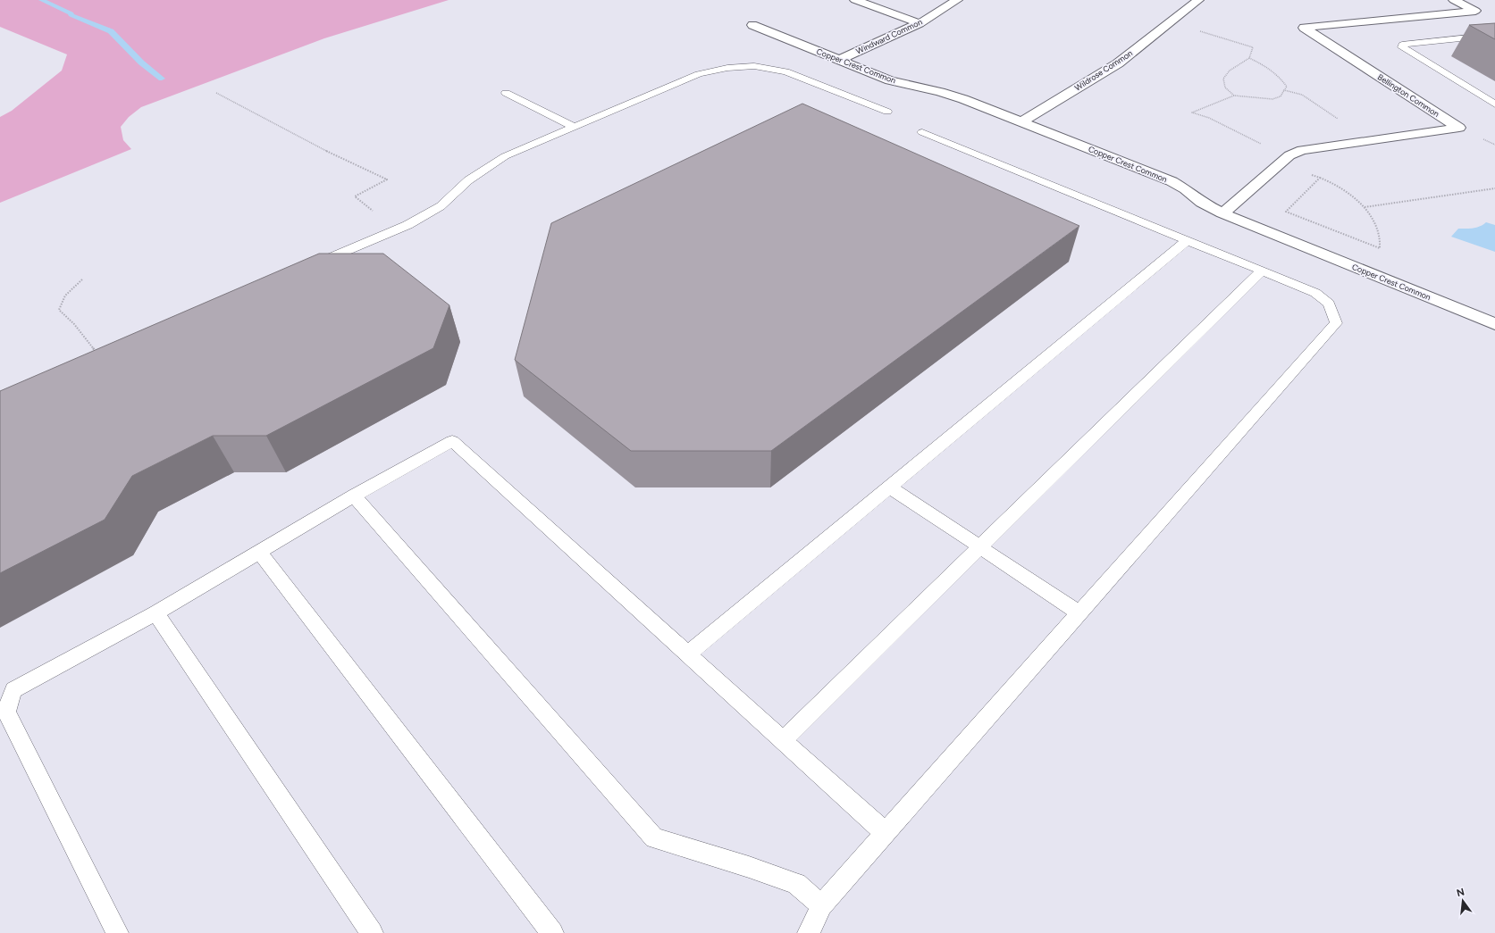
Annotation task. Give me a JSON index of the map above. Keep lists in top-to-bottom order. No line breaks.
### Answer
{"streets":{"street":["Windward Common","Copper Crest Common","Wildrose Common","Bellington Common"]},"crossings":[["Windward Common","Copper Crest Common"],["Copper Crest Common","Wildrose Common"],["Copper Crest Common","Bellington Common"]],"north":"top"}
